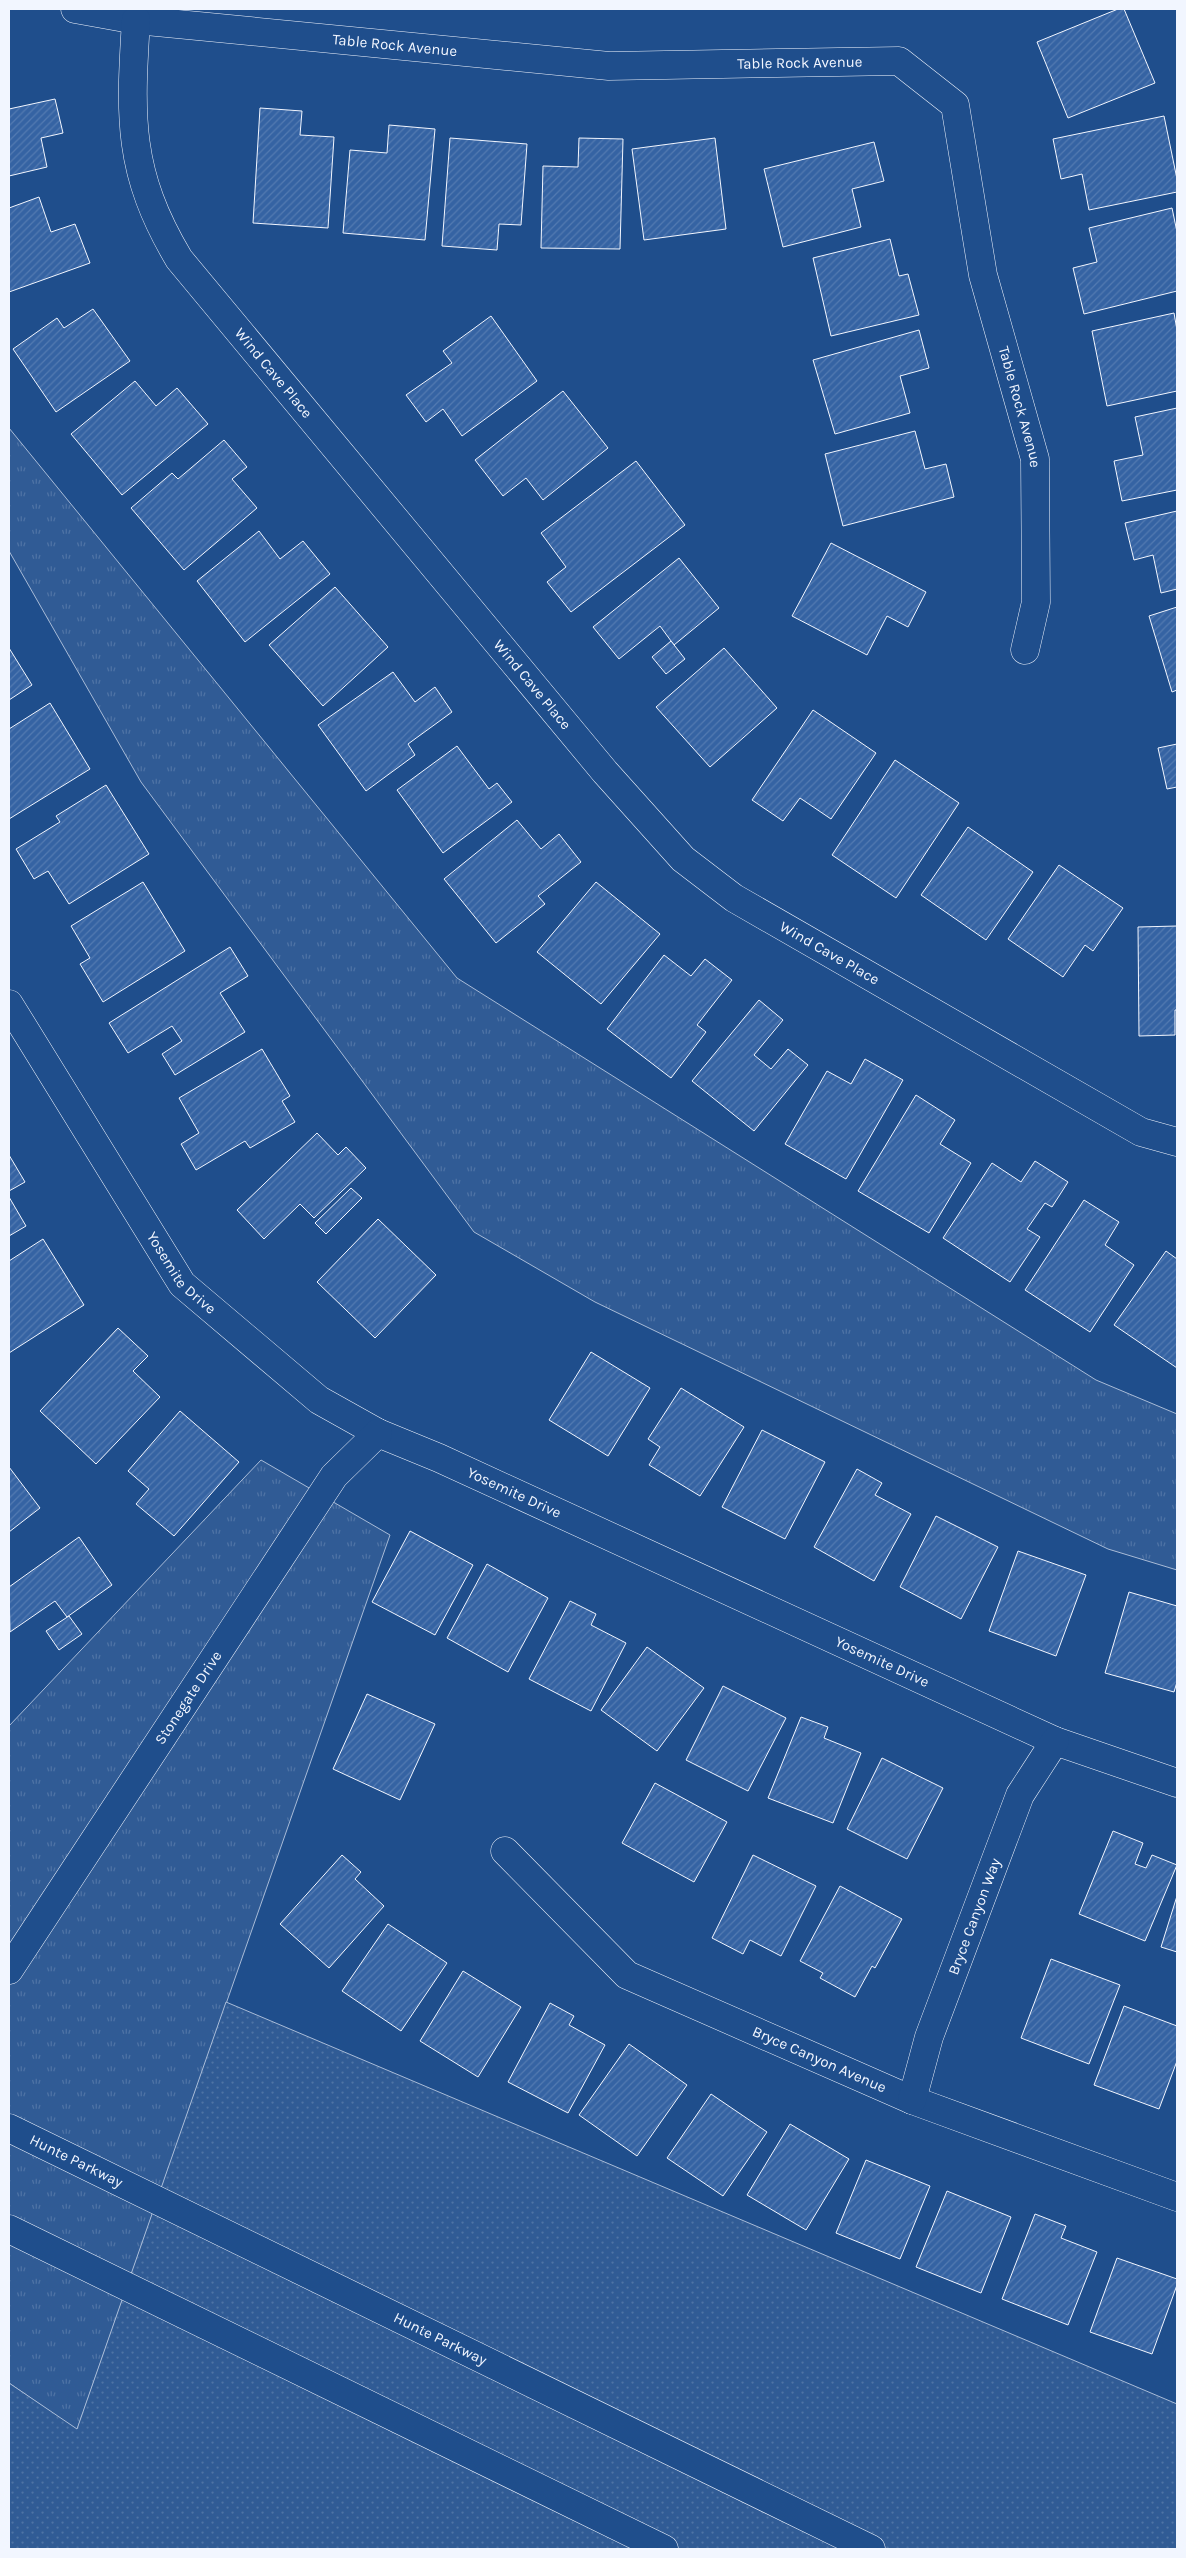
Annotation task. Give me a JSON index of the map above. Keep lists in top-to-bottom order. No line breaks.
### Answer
{"streets":{"street":["Table Rock Avenue","Wind Cave Place","Yosemite Drive","Stonegate Drive","Bryce Canyon Way","Bryce Canyon Avenue","Hunte Parkway"]},"crossings":[["Table Rock Avenue","Wind Cave Place"],["Yosemite Drive","Stonegate Drive"],["Yosemite Drive","Bryce Canyon Way"],["Bryce Canyon Way","Bryce Canyon Avenue"]]}
